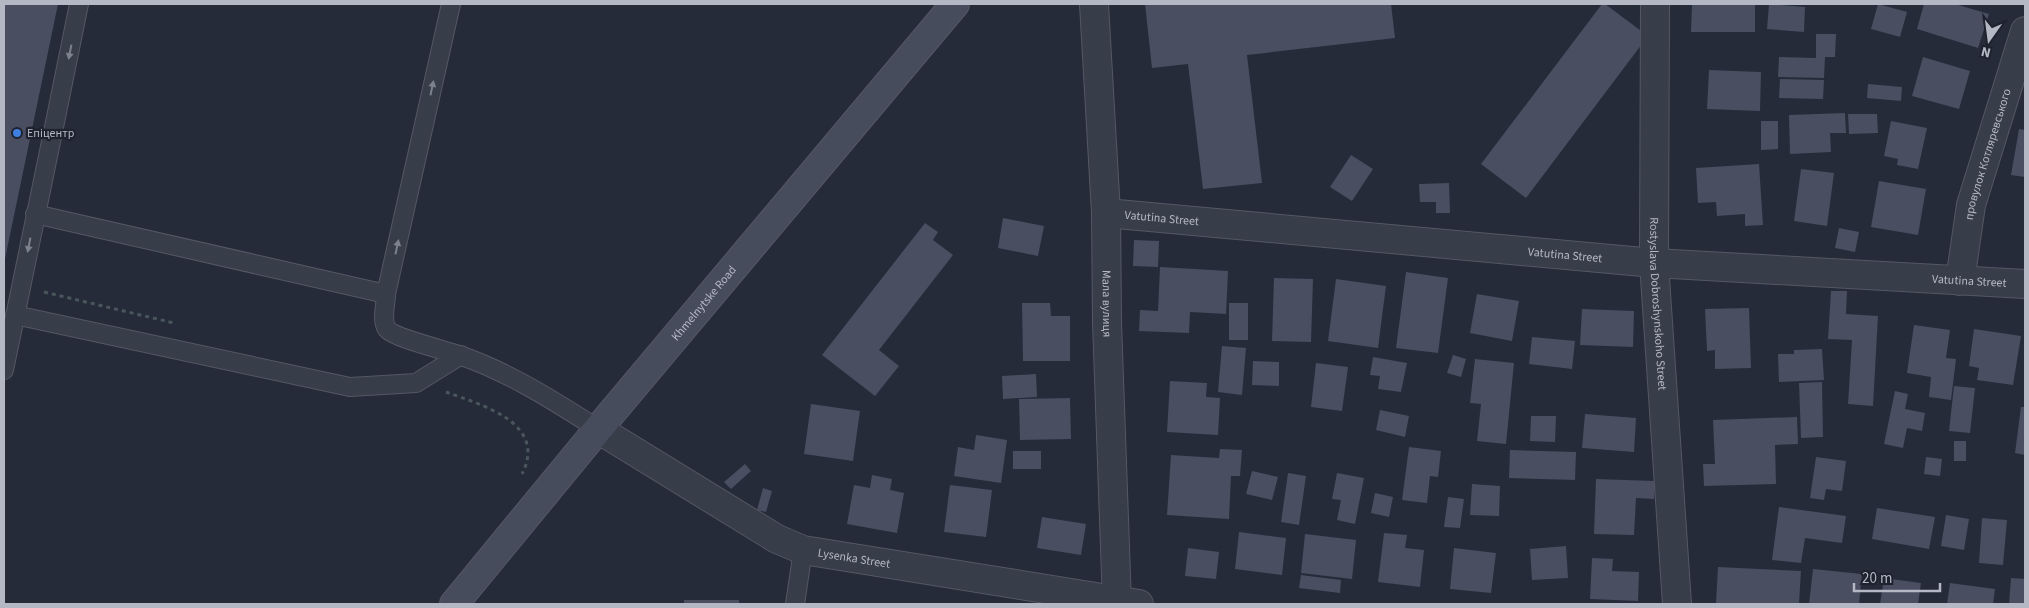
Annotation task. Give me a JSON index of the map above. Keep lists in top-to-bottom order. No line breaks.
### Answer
{"streets":{"street":["провулок Котляревського","Vatutina Street","Khmelnytske Road","Мала вулиця","Rostyslava Dobroshynskoho Street","Lysenka Street"]},"crossings":[["провулок Котляревського","Vatutina Street"],["Vatutina Street","Мала вулиця"],["Vatutina Street","Rostyslava Dobroshynskoho Street"],["Khmelnytske Road","Lysenka Street"],["Мала вулиця","Lysenka Street"]],"places":["Епіцентр"],"scale_bar":"20 m","north":"bottom"}
